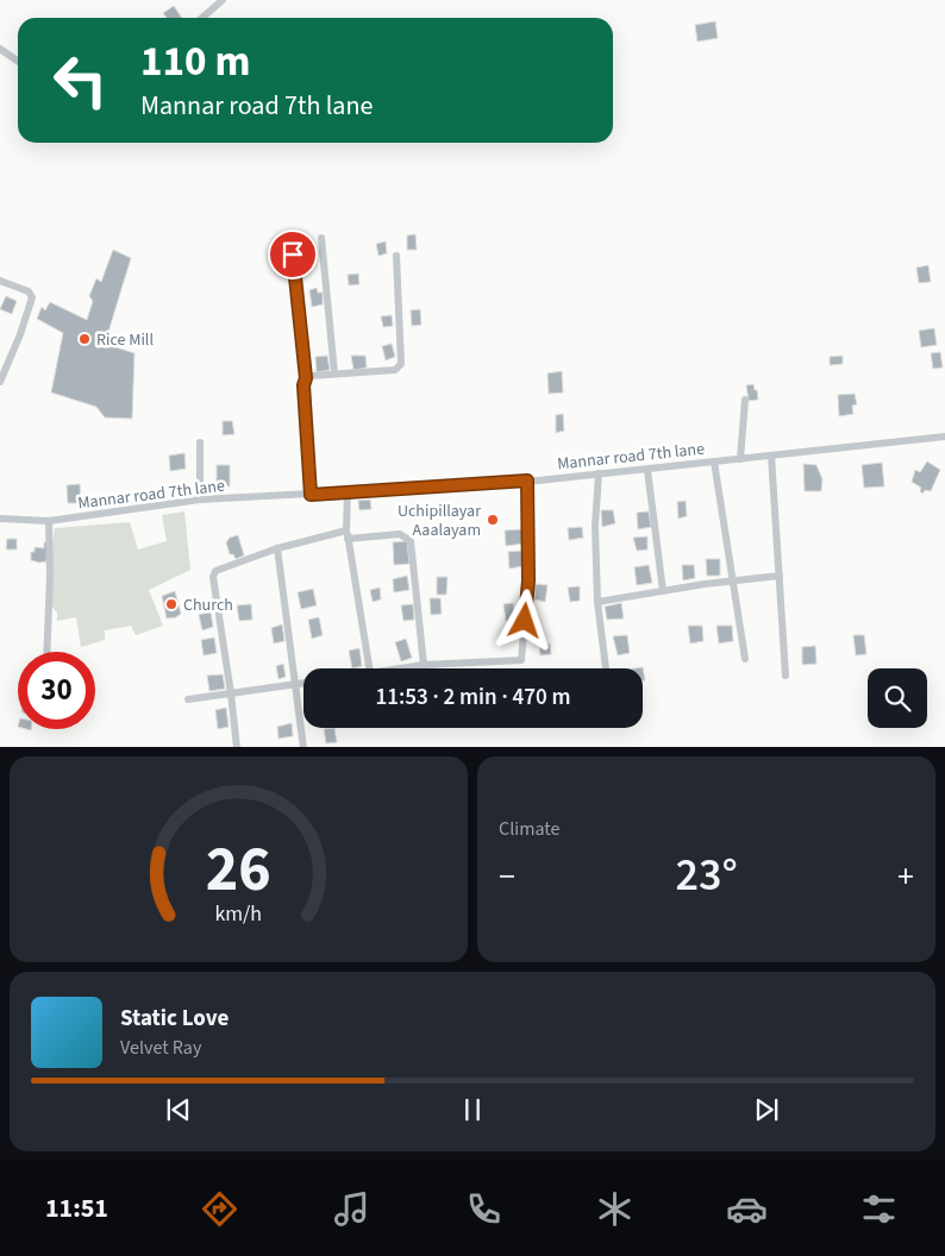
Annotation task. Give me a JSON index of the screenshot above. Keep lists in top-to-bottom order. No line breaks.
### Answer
{"streets":{"street":["Mannar road 7th lane"]},"places":["Rice Mill","Uchipillayar Aaalayam","Church"],"page":{"turn":["110 m","Mannar road 7th lane"],"limit":"30","trip":"11:53 · 2 min · 470 m","tile":"Climate","heat":["−","23°","+"],"song":["Static Love","Velvet Ray"],"tabs":"11:51","gauge":["26","km/h"]}}
